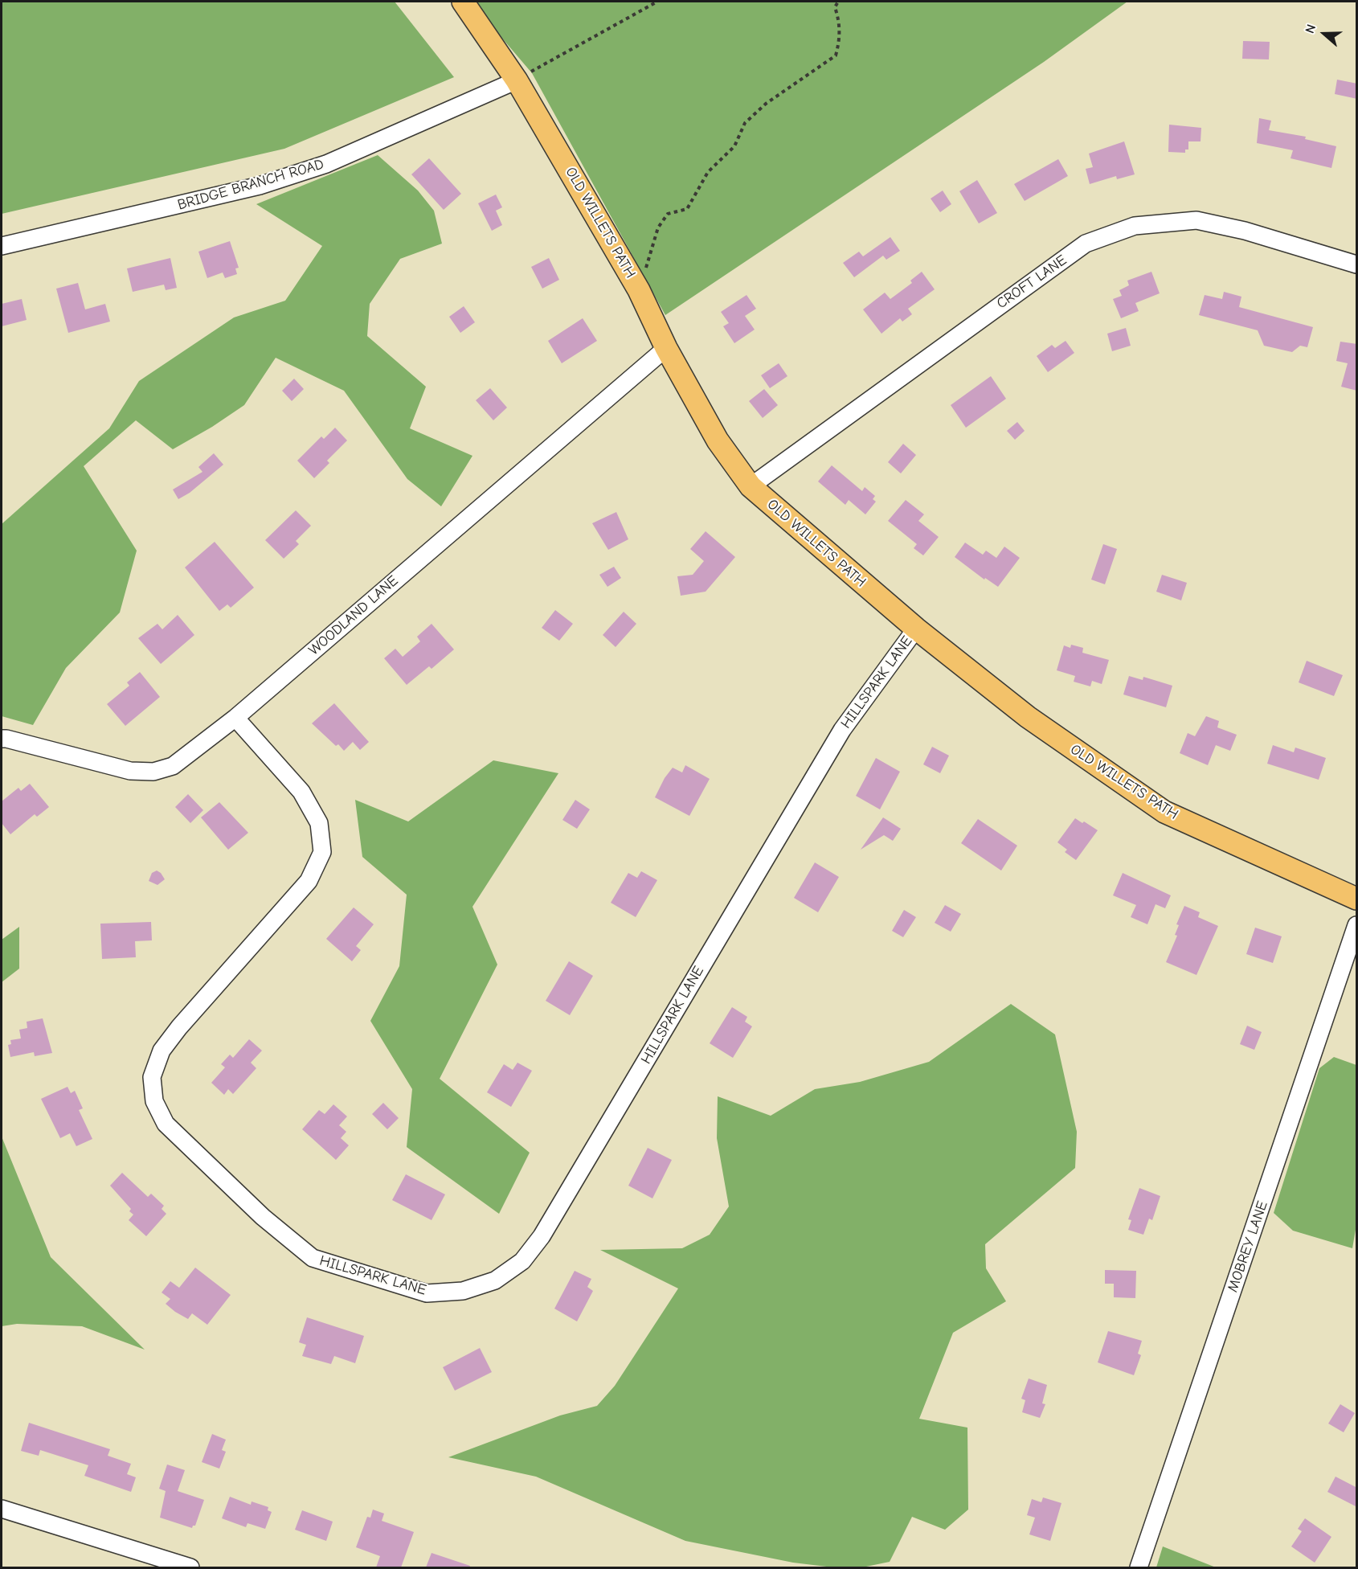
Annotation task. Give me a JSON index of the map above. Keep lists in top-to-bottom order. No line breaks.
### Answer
{"streets":{"main road":["OLD WILLETS PATH"],"street":["BRIDGE BRANCH ROAD","CROFT LANE","WOODLAND LANE","HILLSPARK LANE","MOBREY LANE"]},"crossings":[["BRIDGE BRANCH ROAD","OLD WILLETS PATH"],["OLD WILLETS PATH","CROFT LANE"],["OLD WILLETS PATH","WOODLAND LANE"],["OLD WILLETS PATH","HILLSPARK LANE"],["WOODLAND LANE","HILLSPARK LANE"]],"north":"left"}
